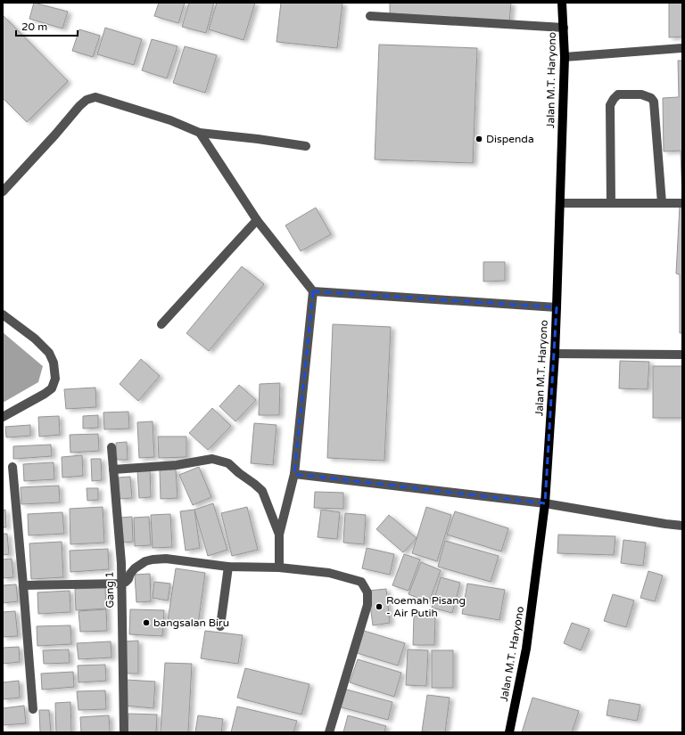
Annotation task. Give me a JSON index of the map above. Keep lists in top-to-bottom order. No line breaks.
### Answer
{"streets":{"main road":["Jalan M.T. Haryono"],"street":["Gang 1"]},"places":["Dispenda","Roemah Pisang - Air Putih","bangsalan Biru"],"scale_bar":"20 m"}
